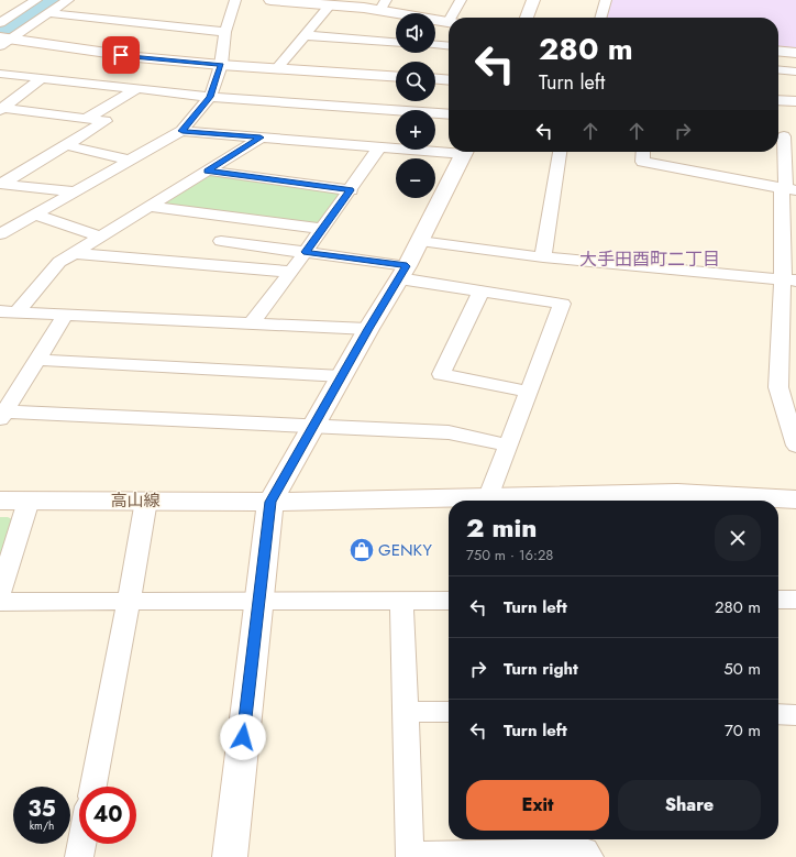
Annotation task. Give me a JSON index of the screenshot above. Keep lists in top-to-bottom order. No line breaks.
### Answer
{"streets":{"street":["高山線"]},"districts":["大手田酉町二丁目"],"places":{"shop":["GENKY"]},"page":{"map_buttons":["+","−"],"turn":["280 m","Turn left"],"heading":["2 min","750 m · 16:28"],"list":[{"name":"Turn left","value":"280 m"},{"name":"Turn right","value":"50 m"},{"name":"Turn left","value":"70 m"}],"buttons":["Exit","Share"],"speed":"35 km/h","limit":"40"}}
